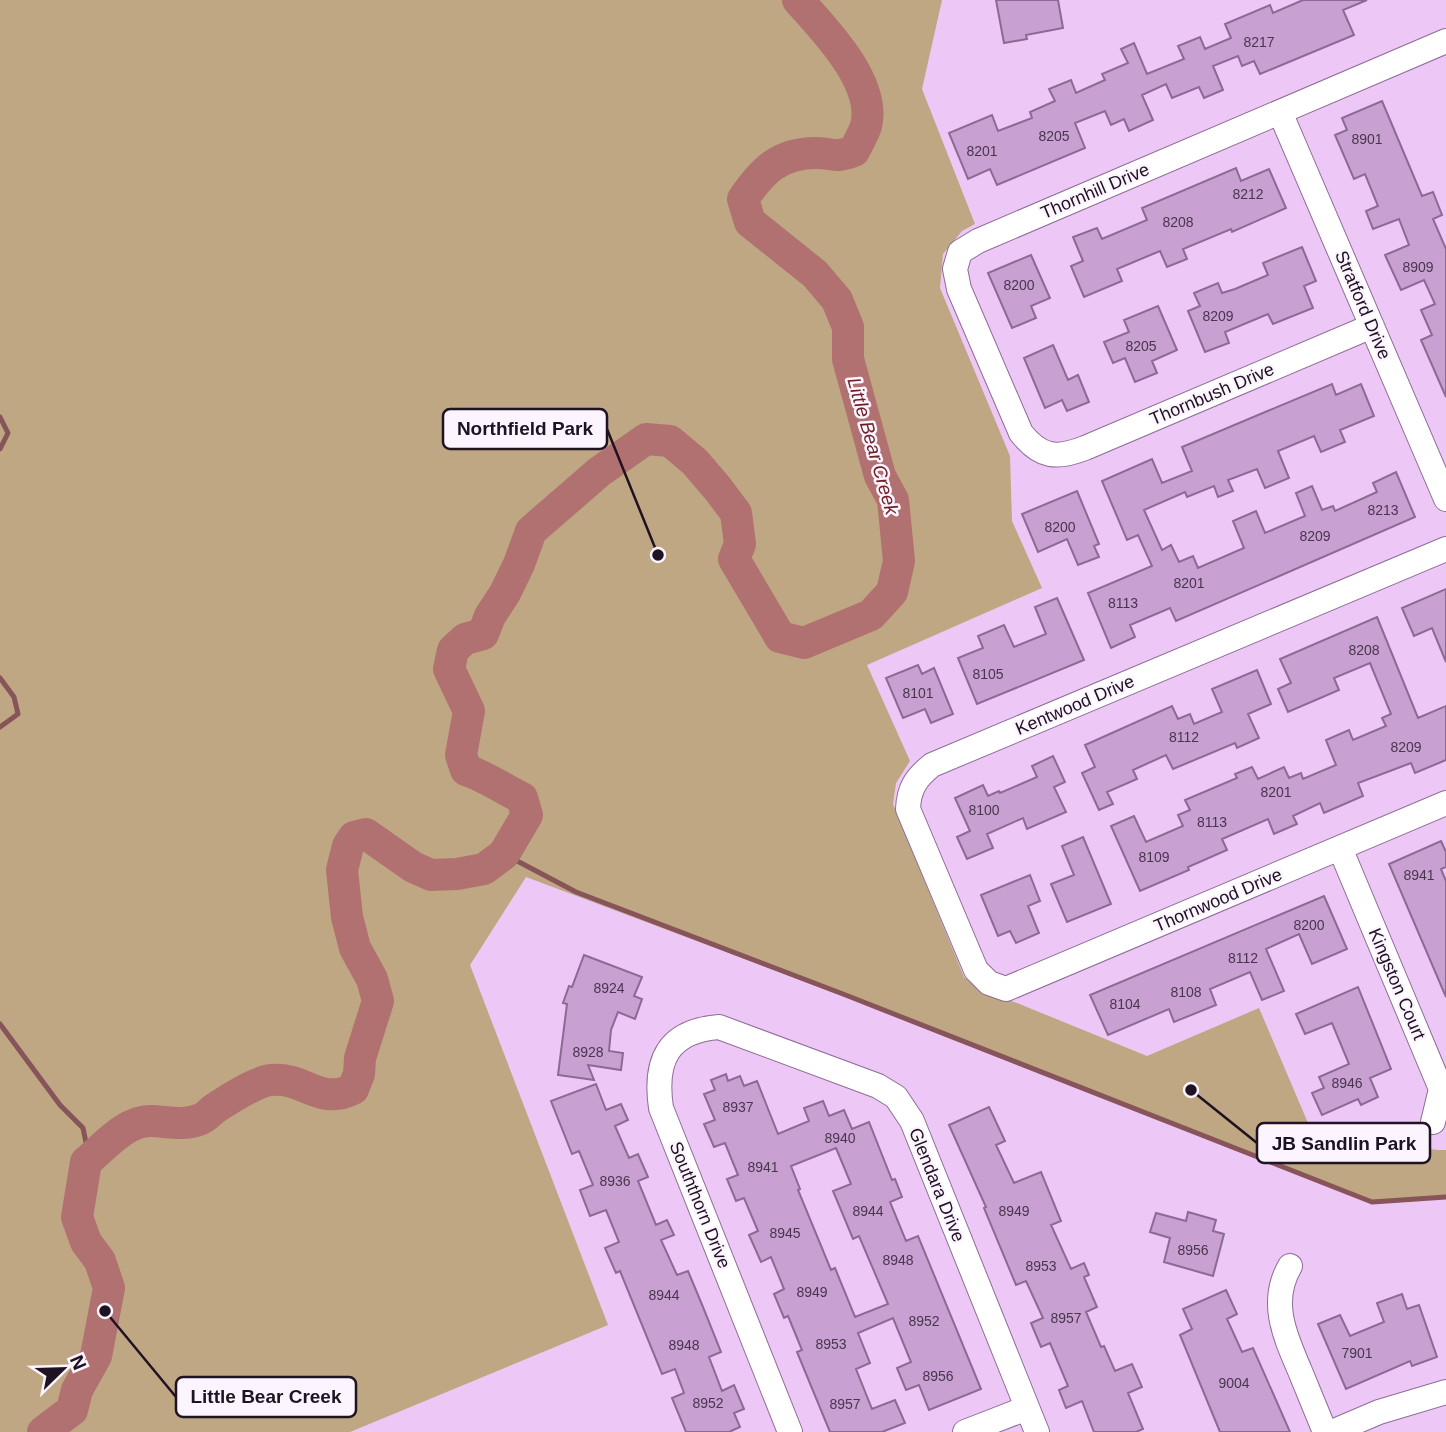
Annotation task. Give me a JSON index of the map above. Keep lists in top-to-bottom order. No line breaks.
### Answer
{"streets":{"street":["Thornhill Drive","Stratford Drive","Thornbush Drive","Kentwood Drive","Thornwood Drive","Kingston Court","Glendara Drive","Souththorn Drive"]},"crossings":[["Thornhill Drive","Stratford Drive"],["Thornhill Drive","Thornbush Drive"],["Stratford Drive","Thornbush Drive"],["Kentwood Drive","Thornwood Drive"],["Thornwood Drive","Kingston Court"],["Glendara Drive","Souththorn Drive"]],"water":["Little Bear Creek"],"places":["Northfield Park","JB Sandlin Park","Little Bear Creek"],"house_numbers":["8217","8205","8901","8201","8212","8208","8909","8200","8209","8205","8213","8200","8209","8201","8113","8208","8105","8101","8112","8209","8201","8100","8113","8109","8941","8200","8112","8924","8108","8104","8928","8946","8937","8940","8941","8936","8944","8949","8945","8956","8948","8953","8949","8944","8957","8952","8953","8948","7901","8956","9004","8952","8957"],"north":"top right"}
